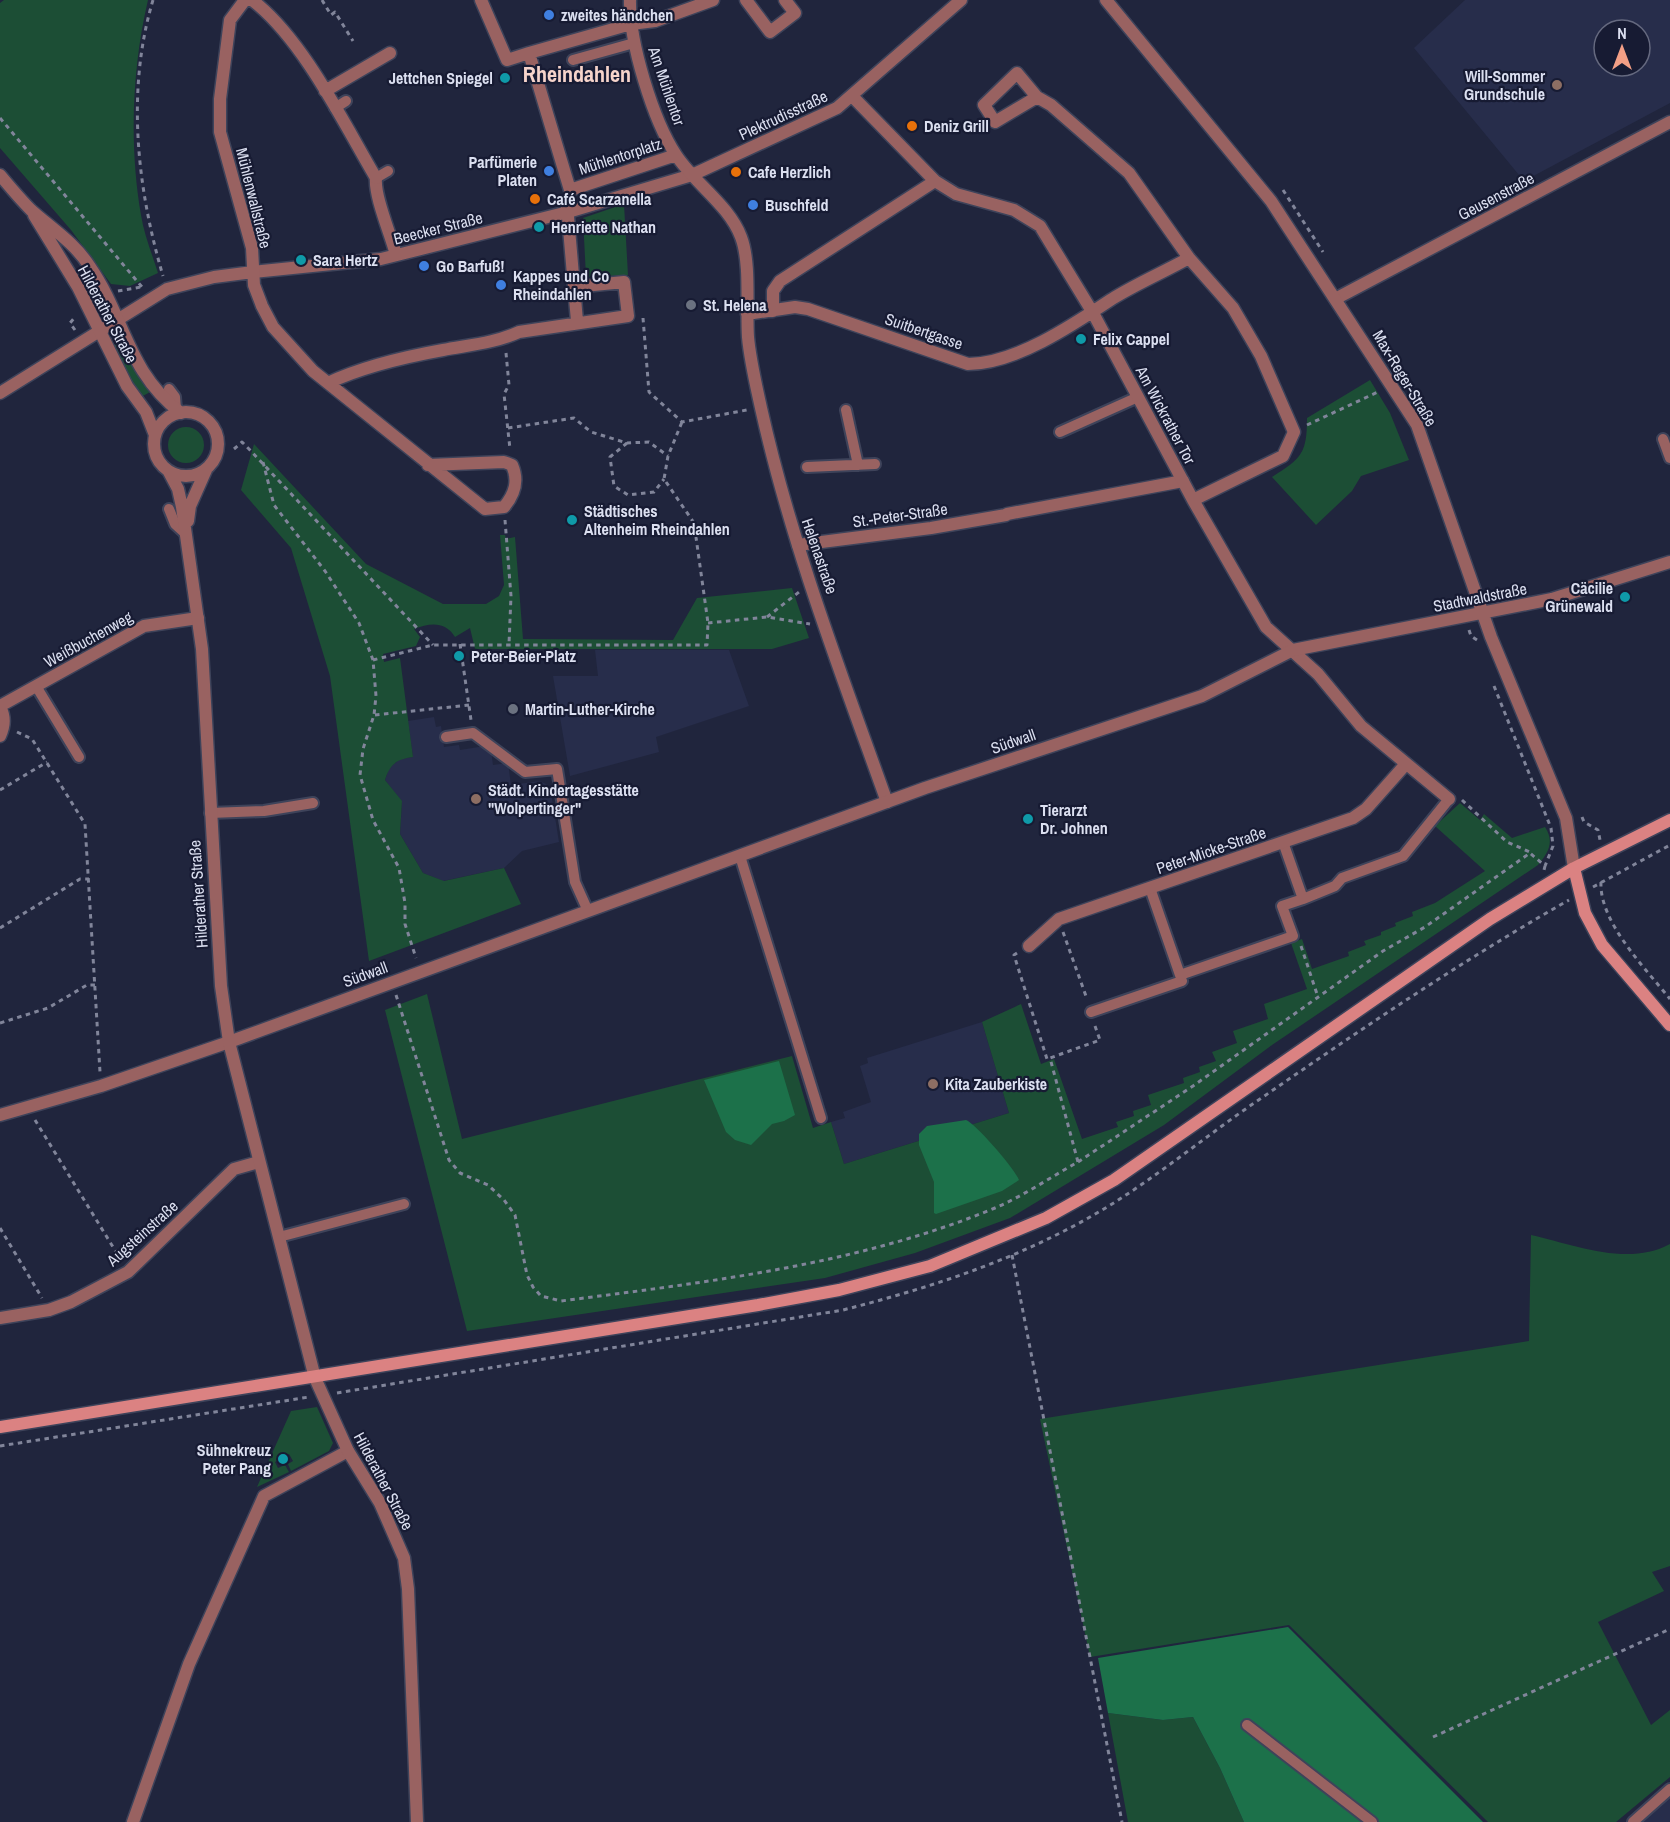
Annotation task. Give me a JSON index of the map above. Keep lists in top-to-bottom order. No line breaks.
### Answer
{"streets":{"street":["Am Mühlentor","Plektrudisstraße","Mühlentorplatz","Geusenstraße","Mühlenwallstraße","Beecker Straße","Hilderather Straße","Suitbertgasse","Max-Reger-Straße","Am Wickrather Tor","St.-Peter-Straße","Helenastraße","Stadtwaldstraße","Weißbuchenweg","Südwall","Peter-Micke-Straße","Augsteinstraße"]},"crossings":[["Am Mühlentor","Plektrudisstraße"],["Am Mühlentor","Mühlentorplatz"],["Am Mühlentor","Beecker Straße"],["Am Mühlentor","Suitbertgasse"],["Am Mühlentor","Helenastraße"],["Plektrudisstraße","Beecker Straße"],["Plektrudisstraße","Am Wickrather Tor"],["Geusenstraße","Max-Reger-Straße"],["Mühlenwallstraße","Beecker Straße"],["Beecker Straße","Hilderather Straße"],["Hilderather Straße","Weißbuchenweg"],["Hilderather Straße","Südwall"],["Hilderather Straße","Augsteinstraße"],["Suitbertgasse","Am Wickrather Tor"],["Suitbertgasse","Helenastraße"],["Max-Reger-Straße","Stadtwaldstraße"],["Am Wickrather Tor","St.-Peter-Straße"],["Am Wickrather Tor","Stadtwaldstraße"],["Am Wickrather Tor","Südwall"],["St.-Peter-Straße","Helenastraße"],["Helenastraße","Südwall"],["Stadtwaldstraße","Südwall"]],"districts":["Rheindahlen"],"places":["zweites händchen","Jettchen Spiegel","Will-Sommer Grundschule","Deniz Grill","Parfümerie Platen","Cafe Herzlich","Café Scarzanella","Buschfeld","Henriette Nathan","Sara Hertz","Go Barfuß!","Kappes und Co Rheindahlen","St. Helena","Felix Cappel","Städtisches Altenheim Rheindahlen","Cäcilie Grünewald","Peter-Beier-Platz","Martin-Luther-Kirche","Städt. Kindertagesstätte \"Wolpertinger\"","Tierarzt Dr. Johnen","Kita Zauberkiste","Sühnekreuz Peter Pang"],"north":"top"}
